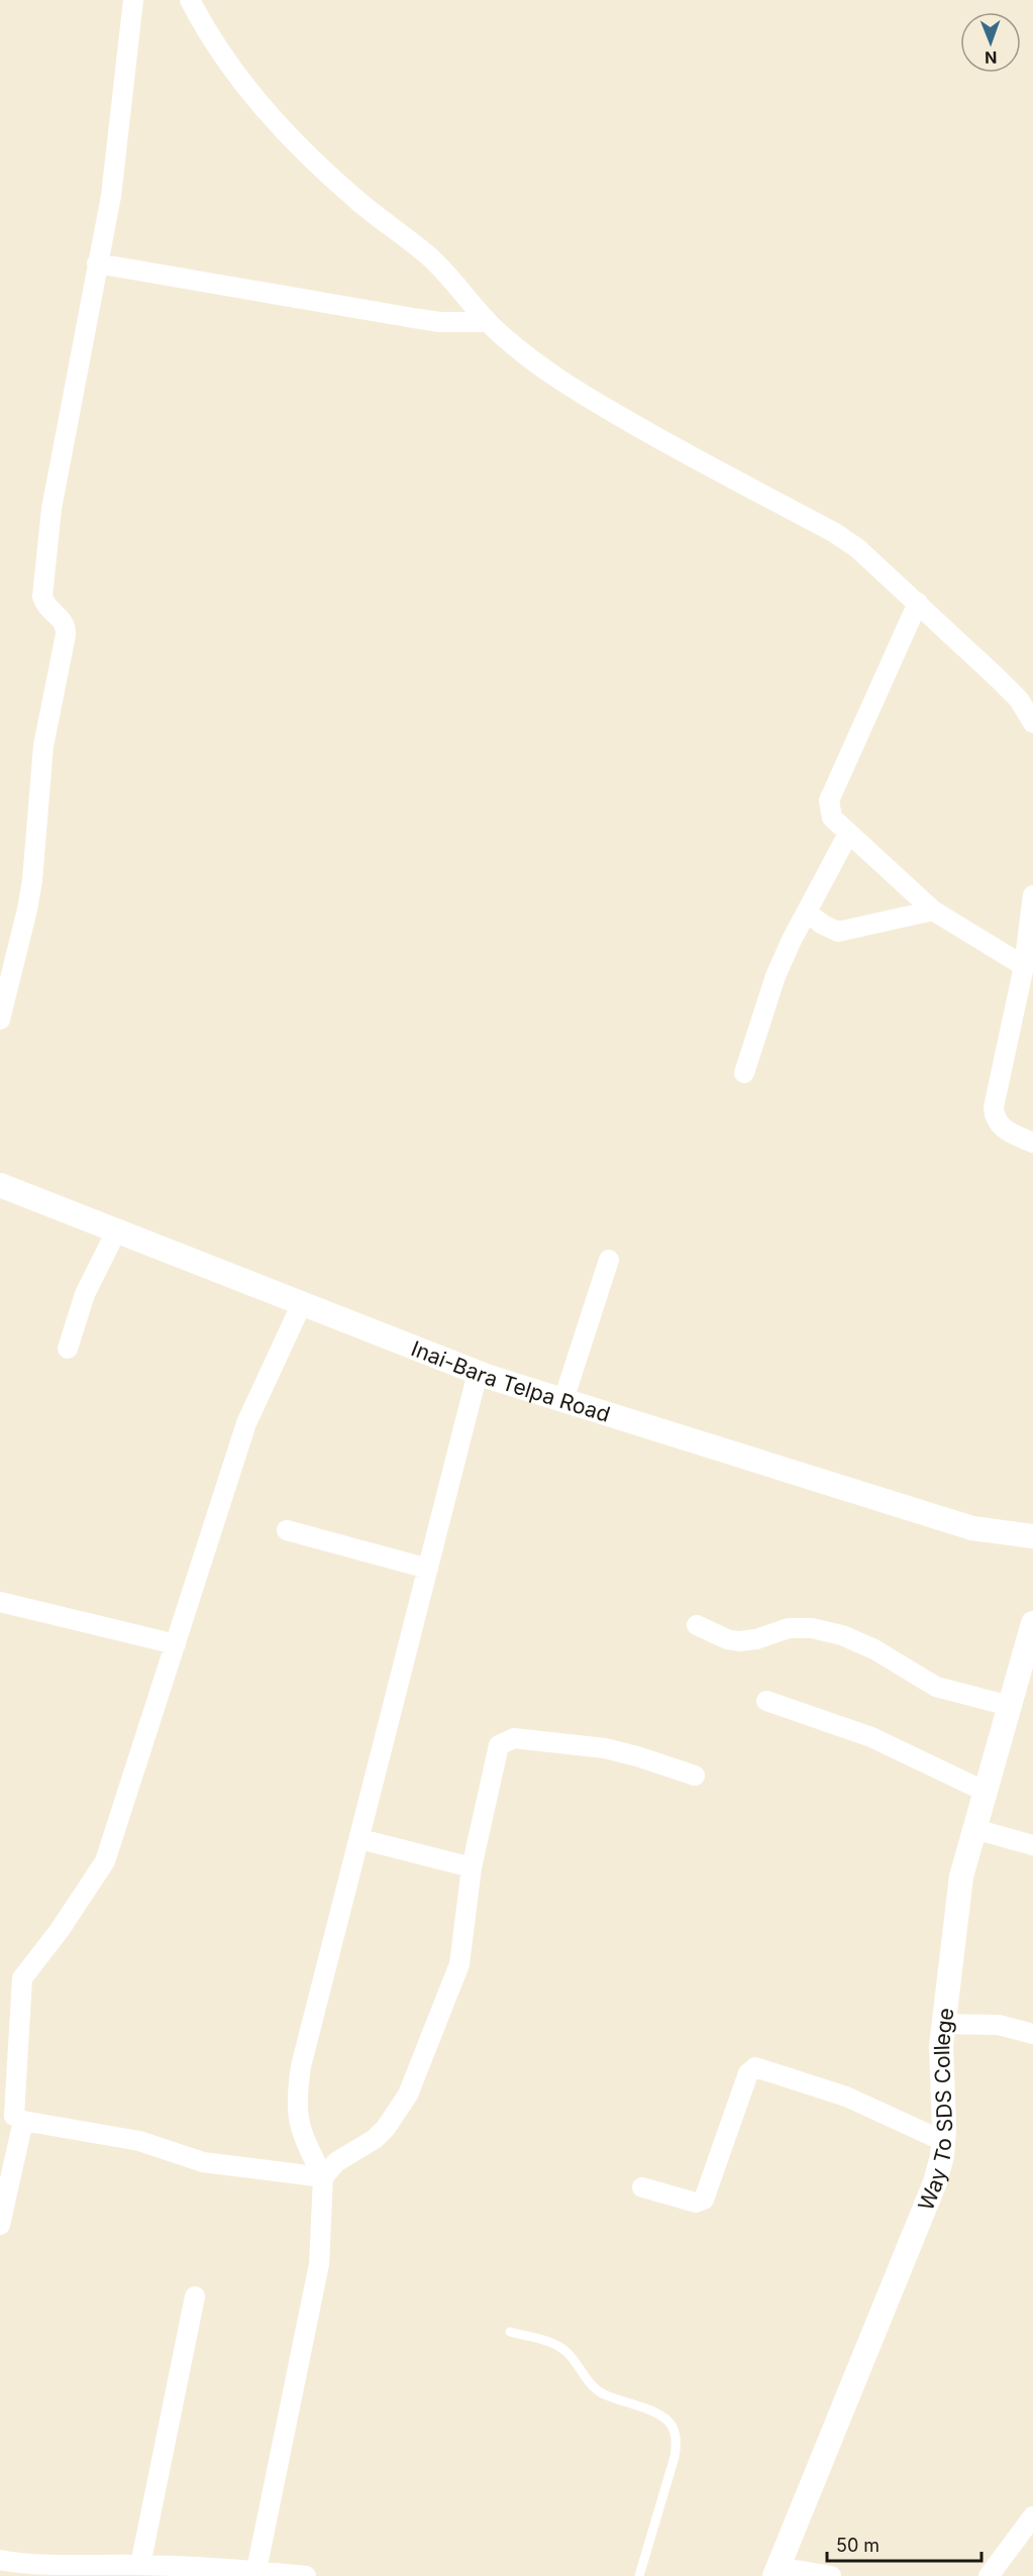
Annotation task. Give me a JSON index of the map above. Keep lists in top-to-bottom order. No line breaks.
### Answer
{"streets":{"street":["Inai-Bara Telpa Road","Way To SDS College"]},"scale_bar":"50 m","north":"bottom"}
